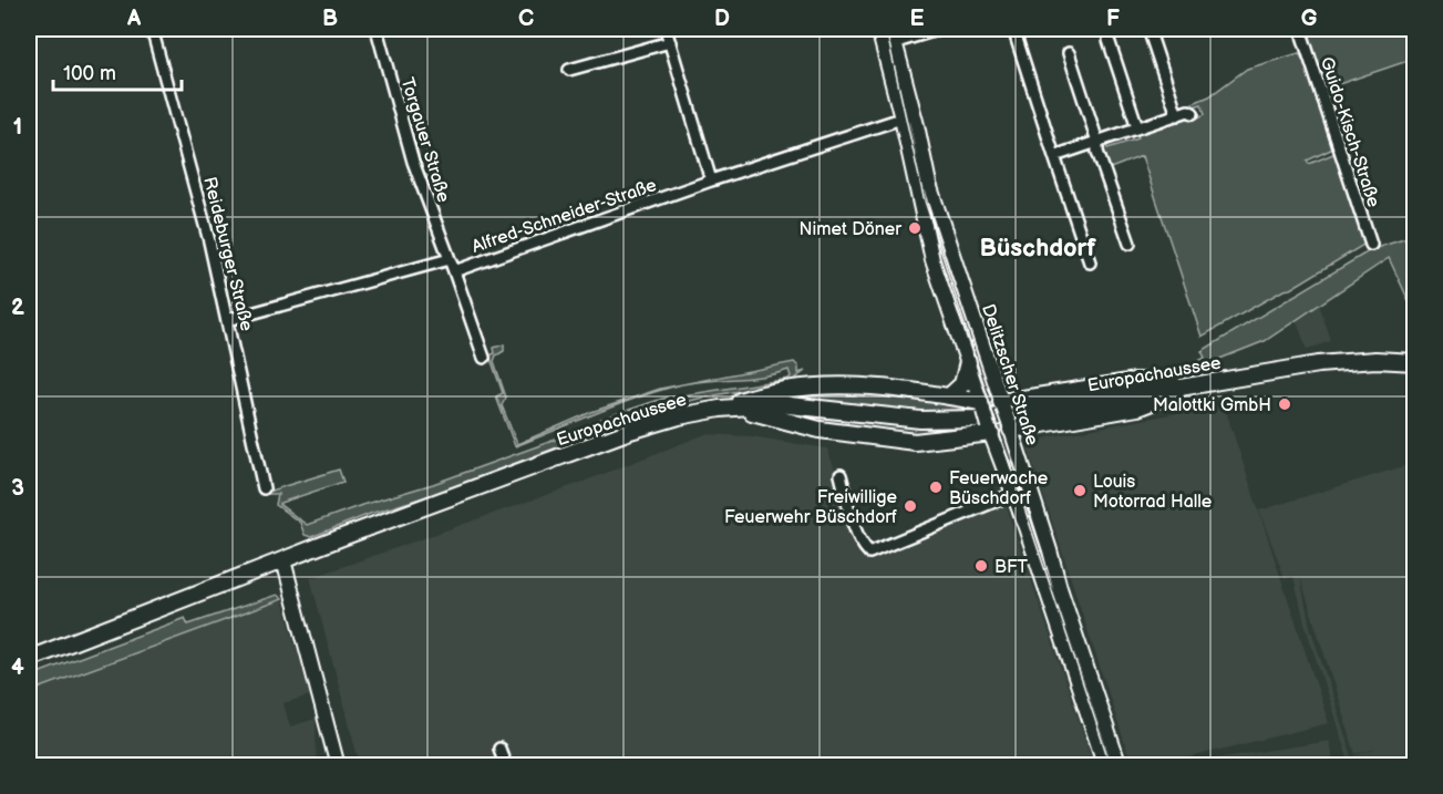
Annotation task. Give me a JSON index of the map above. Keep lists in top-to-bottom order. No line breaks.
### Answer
{"streets":{"main road":["Europachaussee","Delitzscher Straße"],"street":["Guido-Kisch-Straße","Torgauer Straße","Alfred-Schneider-Straße","Reideburger Straße"]},"crossings":[["Torgauer Straße","Alfred-Schneider-Straße"],["Alfred-Schneider-Straße","Reideburger Straße"],["Alfred-Schneider-Straße","Delitzscher Straße"]],"districts":["Büschdorf"],"places":["Nimet Döner","Malottki GmbH","Feuerwache Büschdorf","Louis Motorrad Halle","Freiwillige Feuerwehr Büschdorf","BFT"],"scale_bar":"100 m","grid":{"columns":["A","B","C","D","E","F","G"],"rows":["1","2","3","4"]}}
